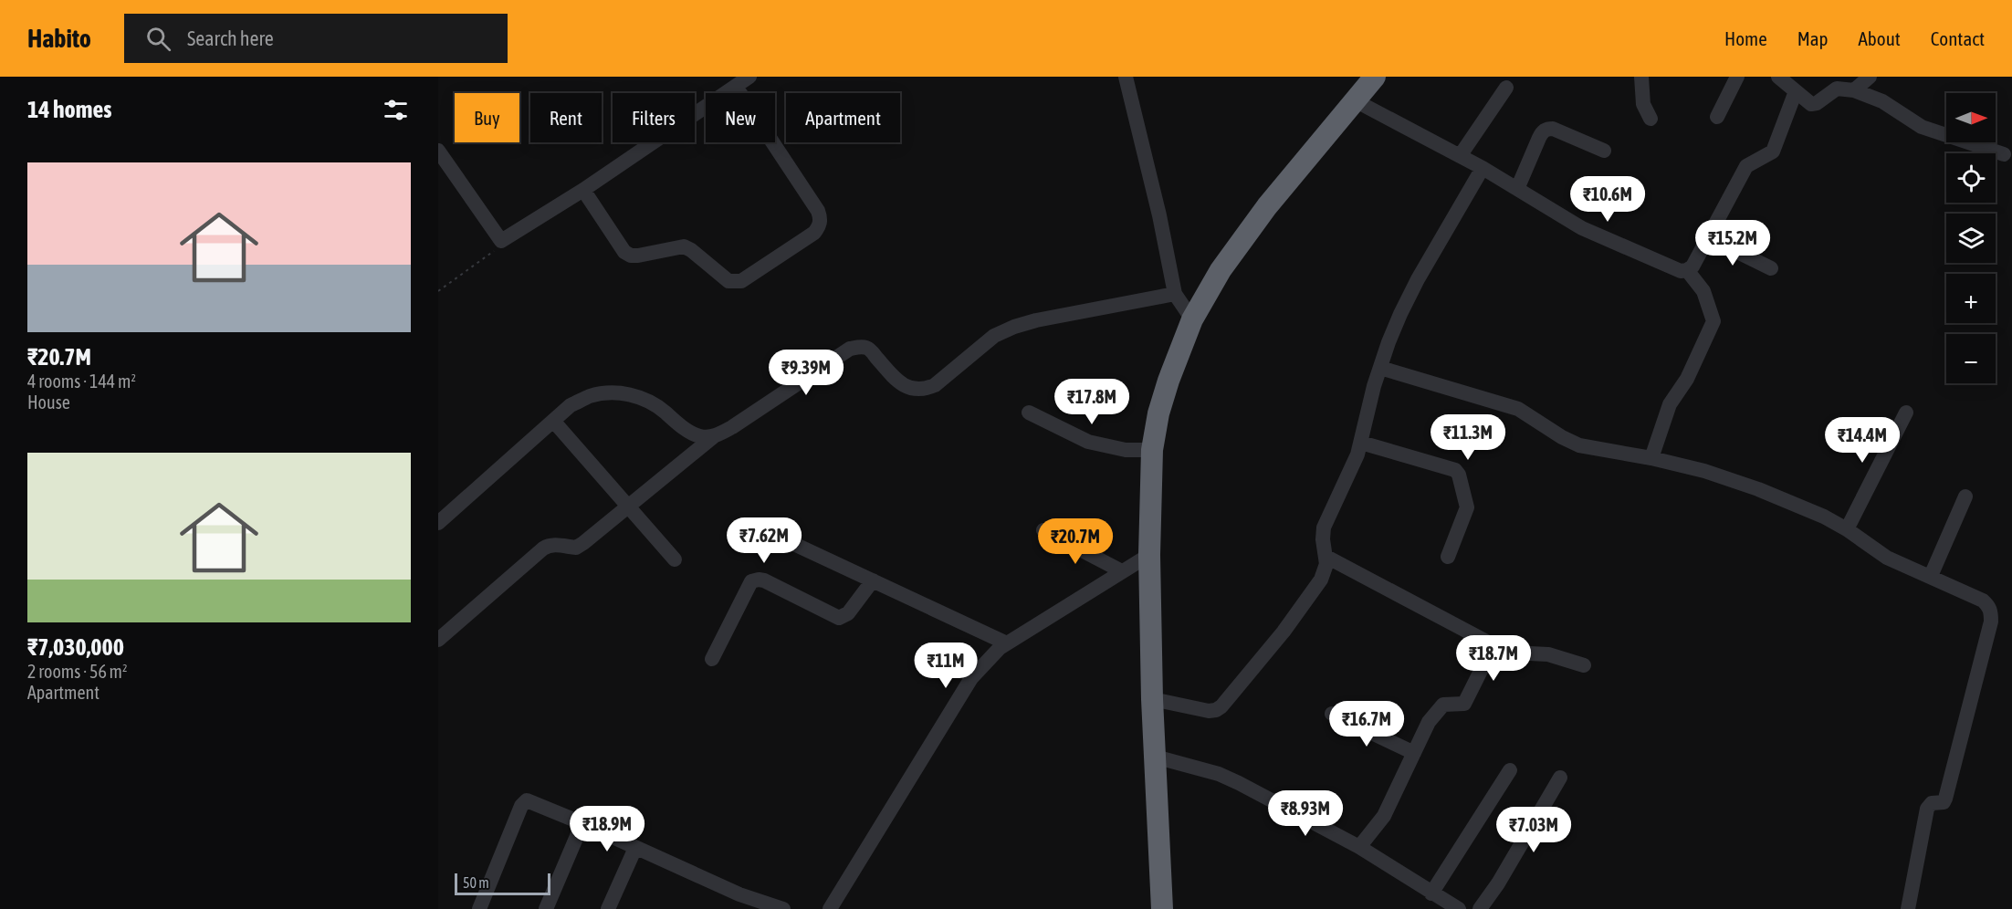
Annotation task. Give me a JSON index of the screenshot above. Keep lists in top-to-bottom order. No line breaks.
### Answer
{"scale_bar":"50 m","north":"right","page":{"header":"Habito","search":"Search here","nav":["Home","Map","About","Contact"],"heading":"14 homes","map_buttons":["+","−"],"chip":["Buy","Rent","Filters","New","Apartment"],"list":[{"name":"₹20.7M","note":"4 rooms · 144 m² · House"},{"name":"₹7,030,000","note":"2 rooms · 56 m² · Apartment"}],"price":["₹10.6M","₹15.2M","₹9.39M","₹17.8M","₹11.3M","₹14.4M","₹7.62M","₹20.7M","₹18.7M","₹11M","₹16.7M","₹8.93M","₹18.9M","₹7.03M"],"scale":"50 m"}}
